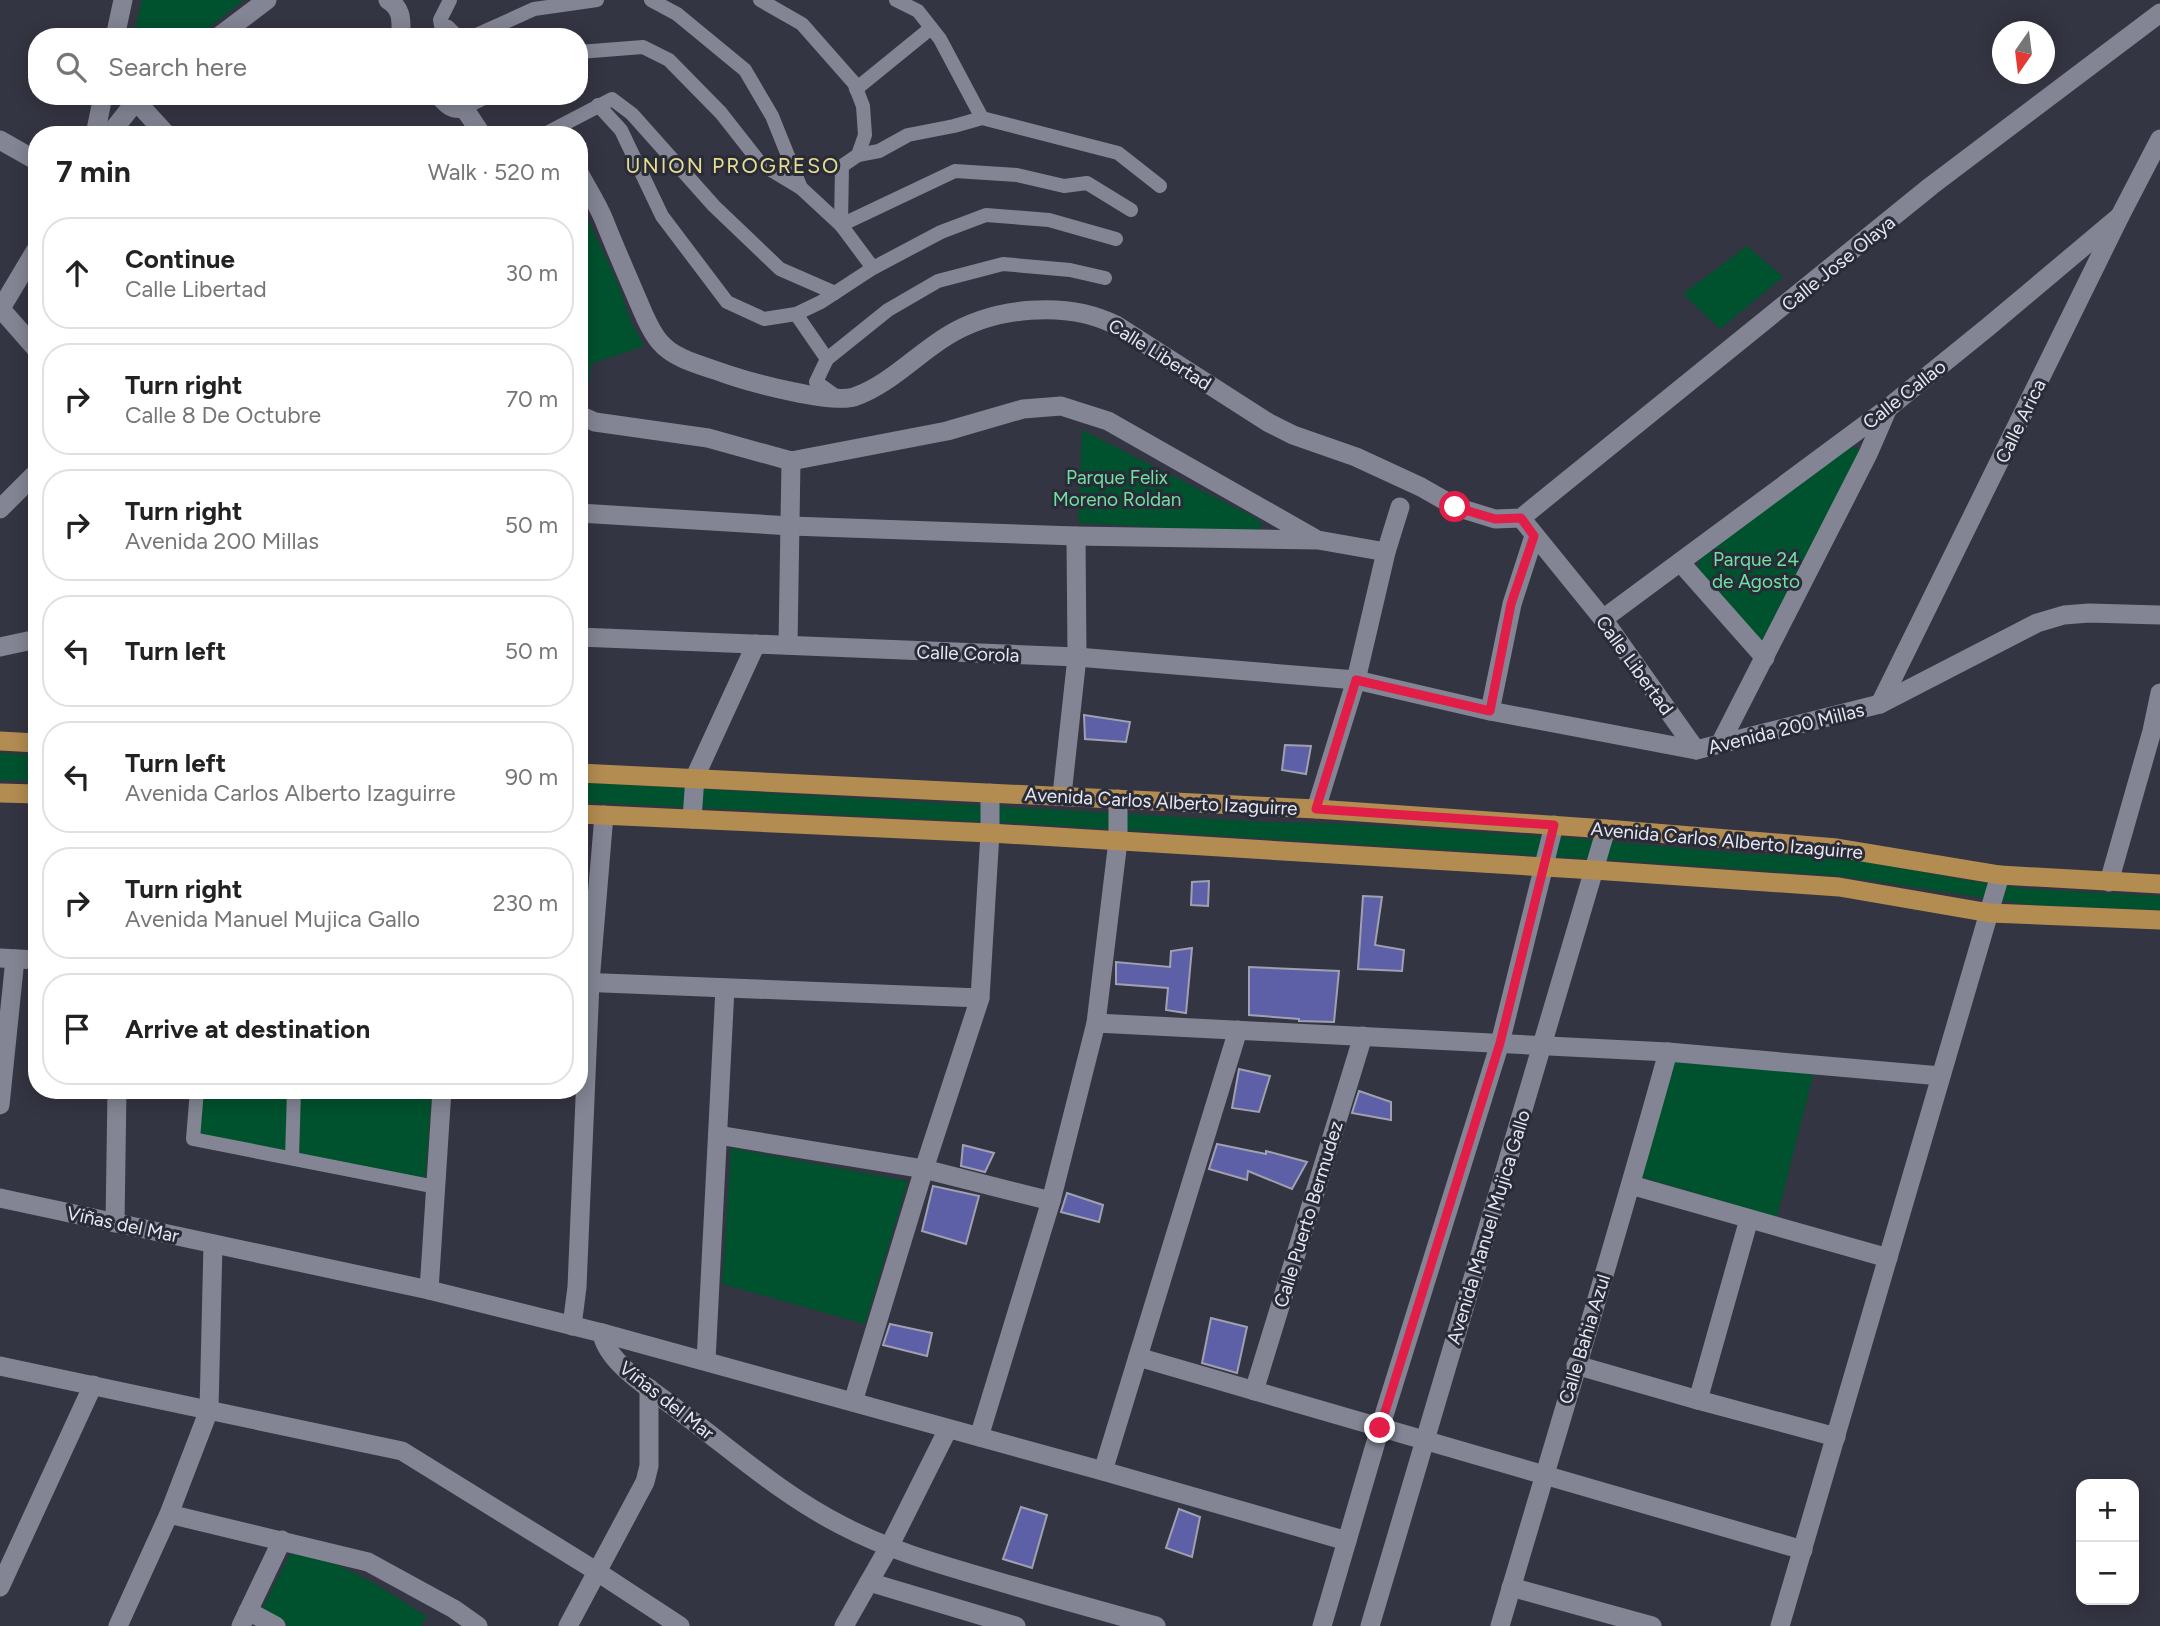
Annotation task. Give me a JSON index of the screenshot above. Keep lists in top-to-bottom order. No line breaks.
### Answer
{"streets":{"main road":["Avenida Carlos Alberto Izaguirre"],"street":["Calle Jose Olaya","Calle Libertad","Calle Callao","Calle Arica","Calle Corola","Avenida 200 Millas","Calle Puerto Bermudez","Viñas del Mar","Avenida Manuel Mujica Gallo","Calle Bahia Azul"]},"crossings":[["Calle Jose Olaya","Calle Libertad"],["Calle Libertad","Calle Callao"],["Calle Libertad","Avenida 200 Millas"],["Calle Callao","Calle Arica"],["Calle Arica","Avenida 200 Millas"],["Calle Corola","Avenida 200 Millas"],["Avenida Carlos Alberto Izaguirre","Avenida Manuel Mujica Gallo"]],"districts":["UNION PROGRESO"],"parks":["Parque Felix Moreno Roldan","Parque 24 de Agosto"],"north":"bottom","page":{"search":"Search here","heading":["7 min","Walk · 520 m"],"list":[["Continue","Calle Libertad","30 m"],["Turn right","Calle 8 De Octubre","70 m"],["Turn right","Avenida 200 Millas","50 m"],["Turn left","50 m"],["Turn left","Avenida Carlos Alberto Izaguirre","90 m"],["Turn right","Avenida Manuel Mujica Gallo","230 m"],"Arrive at destination"],"map_buttons":["+","−"]}}
